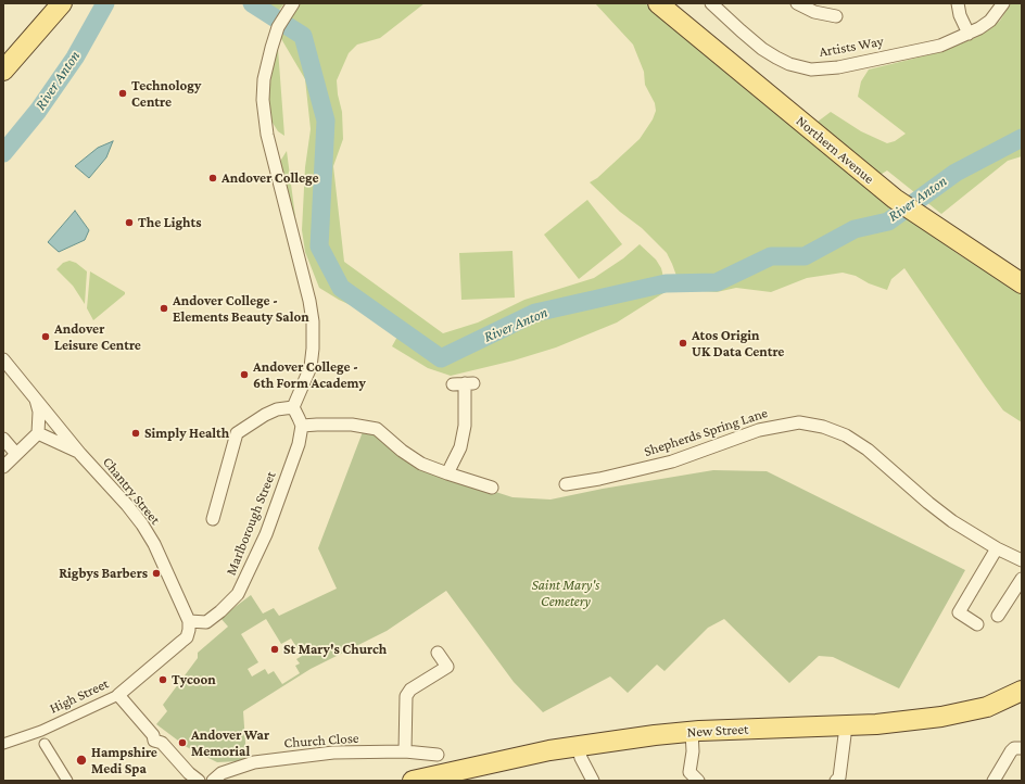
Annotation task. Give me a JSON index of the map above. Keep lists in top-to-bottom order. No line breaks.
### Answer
{"streets":{"main road":["Northern Avenue","New Street"],"street":["Artists Way","Shepherds Spring Lane","Chantry Street","Marlborough Street","High Street","Church Close"]},"crossings":[["Chantry Street","Marlborough Street"],["Chantry Street","High Street"],["Marlborough Street","High Street"]],"water":["River Anton"],"parks":["Saint Mary's Cemetery"],"places":["Technology Centre","Andover College","The Lights","Andover College - Elements Beauty Salon","Andover Leisure Centre","Atos Origin UK Data Centre","Andover College - 6th Form Academy","Simply Health","Rigbys Barbers","St Mary's Church","Tycoon","Andover War Memorial","Hampshire Medi Spa"]}
